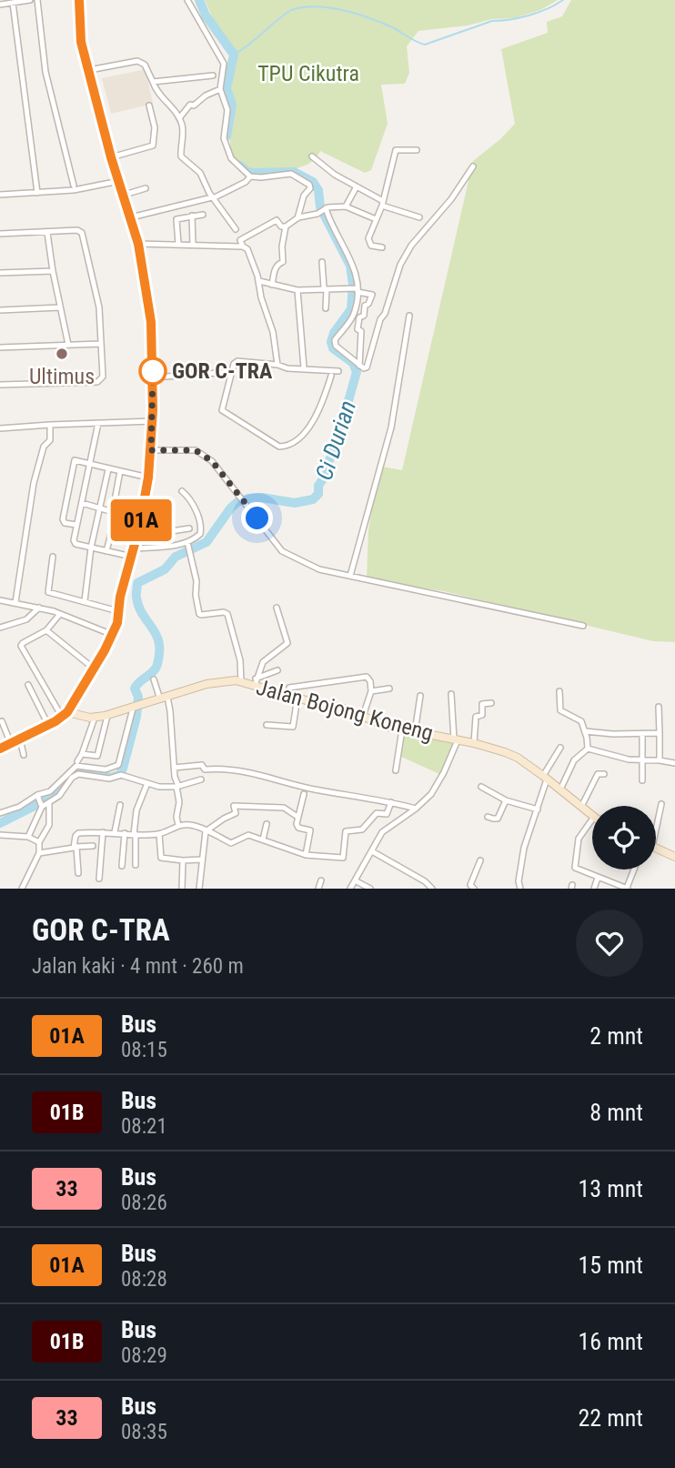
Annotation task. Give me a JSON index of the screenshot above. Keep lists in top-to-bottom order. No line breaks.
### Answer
{"streets":{"main road":["Jalan Bojong Koneng"]},"water":["Ci Durian"],"parks":["TPU Cikutra"],"places":["Ultimus","GOR C-TRA"],"lines":["bus line 01A"],"page":{"on_map":"01A","heading":["GOR C-TRA","Jalan kaki · 4 mnt · 260 m"],"list":[{"mark":"01A","name":"Bus","note":"08:15","value":"2 mnt"},{"mark":"01B","name":"Bus","note":"08:21","value":"8 mnt"},{"mark":"33","name":"Bus","note":"08:26","value":"13 mnt"},{"mark":"01A","name":"Bus","note":"08:28","value":"15 mnt"},{"mark":"01B","name":"Bus","note":"08:29","value":"16 mnt"},{"mark":"33","name":"Bus","note":"08:35","value":"22 mnt"}]}}
